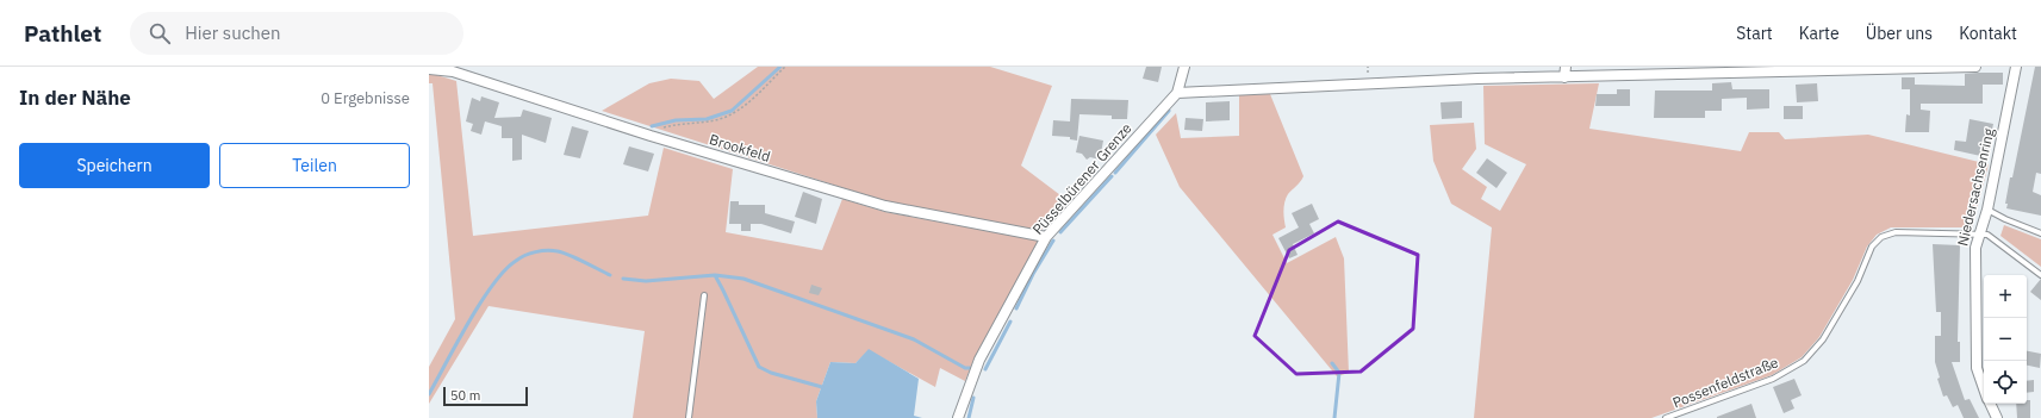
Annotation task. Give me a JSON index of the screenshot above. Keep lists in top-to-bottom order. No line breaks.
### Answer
{"streets":{"street":["Brookfeld","Püsselbürener Grenze","Niedersachsenring"],"lane":["Possenfeldstraße"]},"crossings":[["Brookfeld","Püsselbürener Grenze"],["Niedersachsenring","Possenfeldstraße"]],"scale_bar":"50 m","page":{"header":"Pathlet","search":"Hier suchen","nav":["Start","Karte","Über uns","Kontakt"],"heading":["In der Nähe","0 Ergebnisse"],"buttons":["Speichern","Teilen"],"map_buttons":["+","−"],"scale":"50 m"}}
